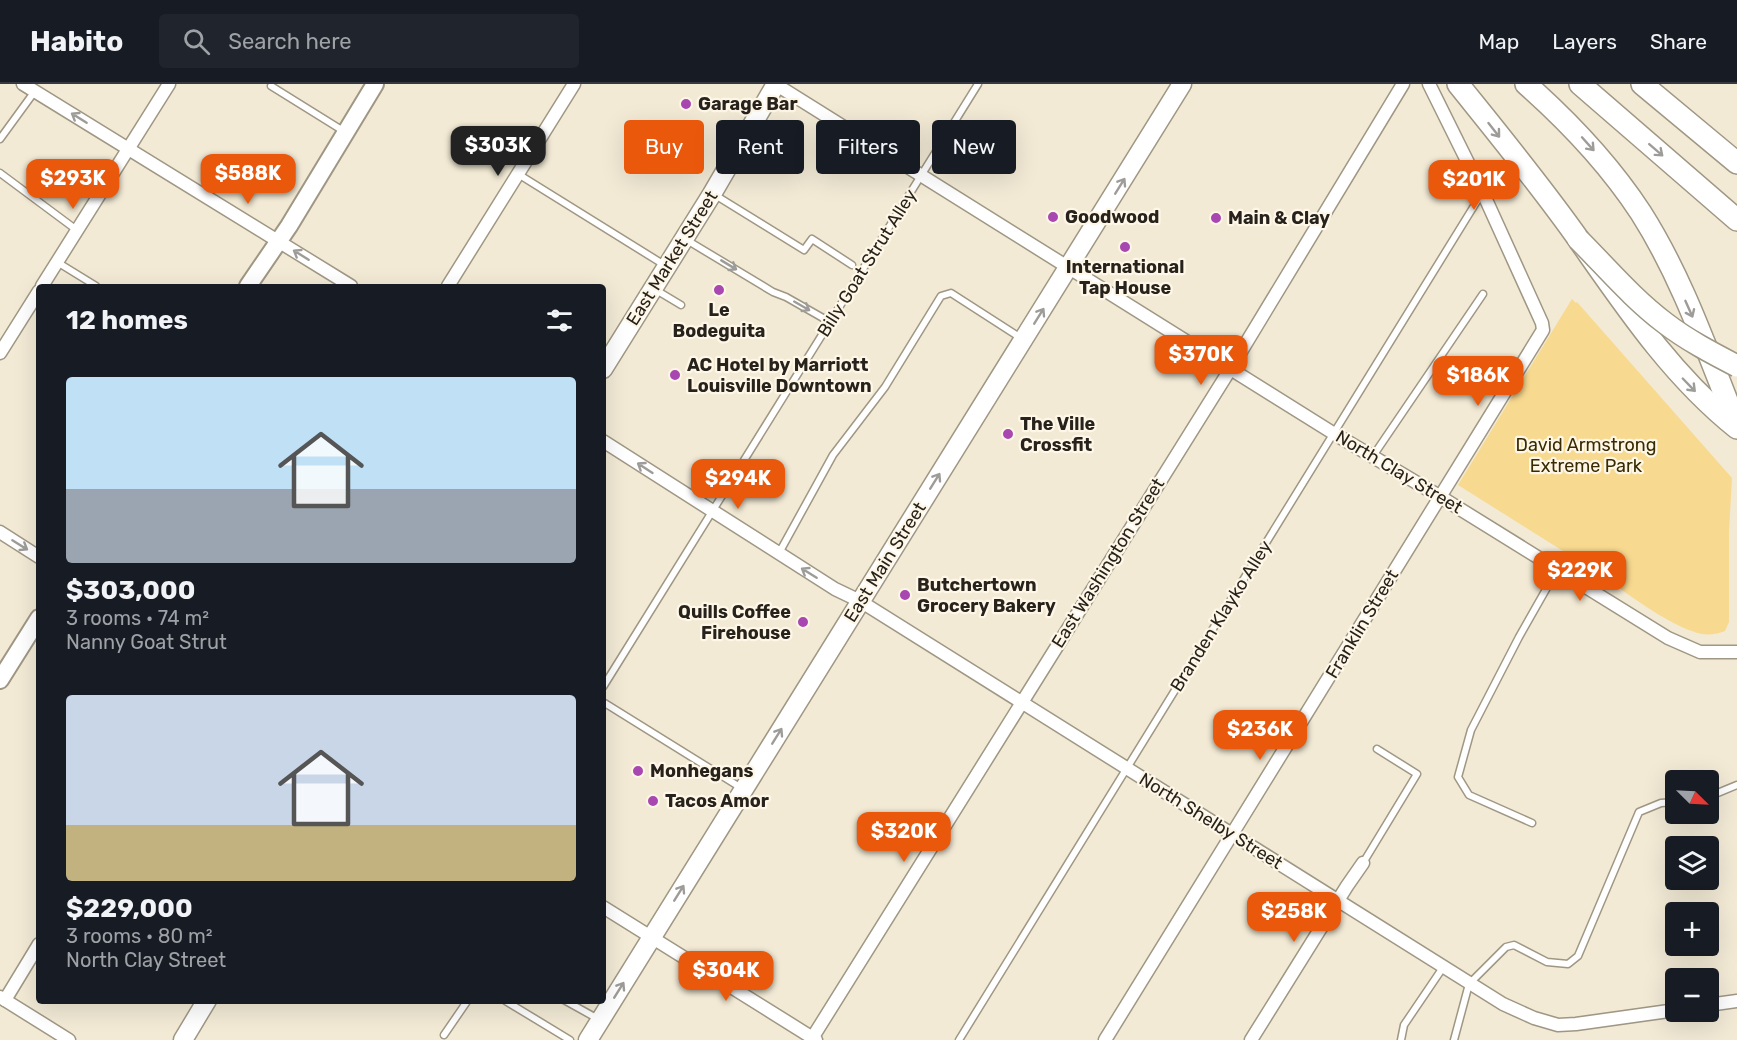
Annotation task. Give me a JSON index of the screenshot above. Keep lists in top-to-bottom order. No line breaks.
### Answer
{"streets":{"main road":["East Market Street","East Main Street"],"street":["North Clay Street","East Washington Street","Franklin Street","North Shelby Street"],"lane":["Billy Goat Strut Alley","Branden Klayko Alley"]},"crossings":[["East Market Street","North Clay Street"],["Billy Goat Strut Alley","North Clay Street"],["Billy Goat Strut Alley","North Shelby Street"],["North Clay Street","East Main Street"],["North Clay Street","East Washington Street"],["North Clay Street","Branden Klayko Alley"],["North Clay Street","Franklin Street"],["East Main Street","North Shelby Street"],["East Washington Street","North Shelby Street"],["Branden Klayko Alley","Franklin Street"],["Branden Klayko Alley","North Shelby Street"],["Franklin Street","North Shelby Street"]],"one_way":["East Main Street"],"parks":["David Armstrong Extreme Park"],"places":["Garage Bar","Goodwood","Main & Clay","International Tap House","Le Bodeguita","AC Hotel by Marriott Louisville Downtown","The Ville Crossfit","Butchertown Grocery Bakery","Quills Coffee Firehouse","Monhegans","Tacos Amor"],"north":"bottom right","page":{"header":"Habito","search":"Search here","nav":["Map","Layers","Share"],"chip":["Buy","Rent","Filters","New"],"price":["$303K","$588K","$293K","$201K","$370K","$186K","$294K","$229K","$236K","$320K","$258K","$304K"],"heading":"12 homes","list":[{"name":"$303,000","note":"3 rooms · 74 m² · Nanny Goat Strut"},{"name":"$229,000","note":"3 rooms · 80 m² · North Clay Street"}],"map_buttons":["+","−"]}}
